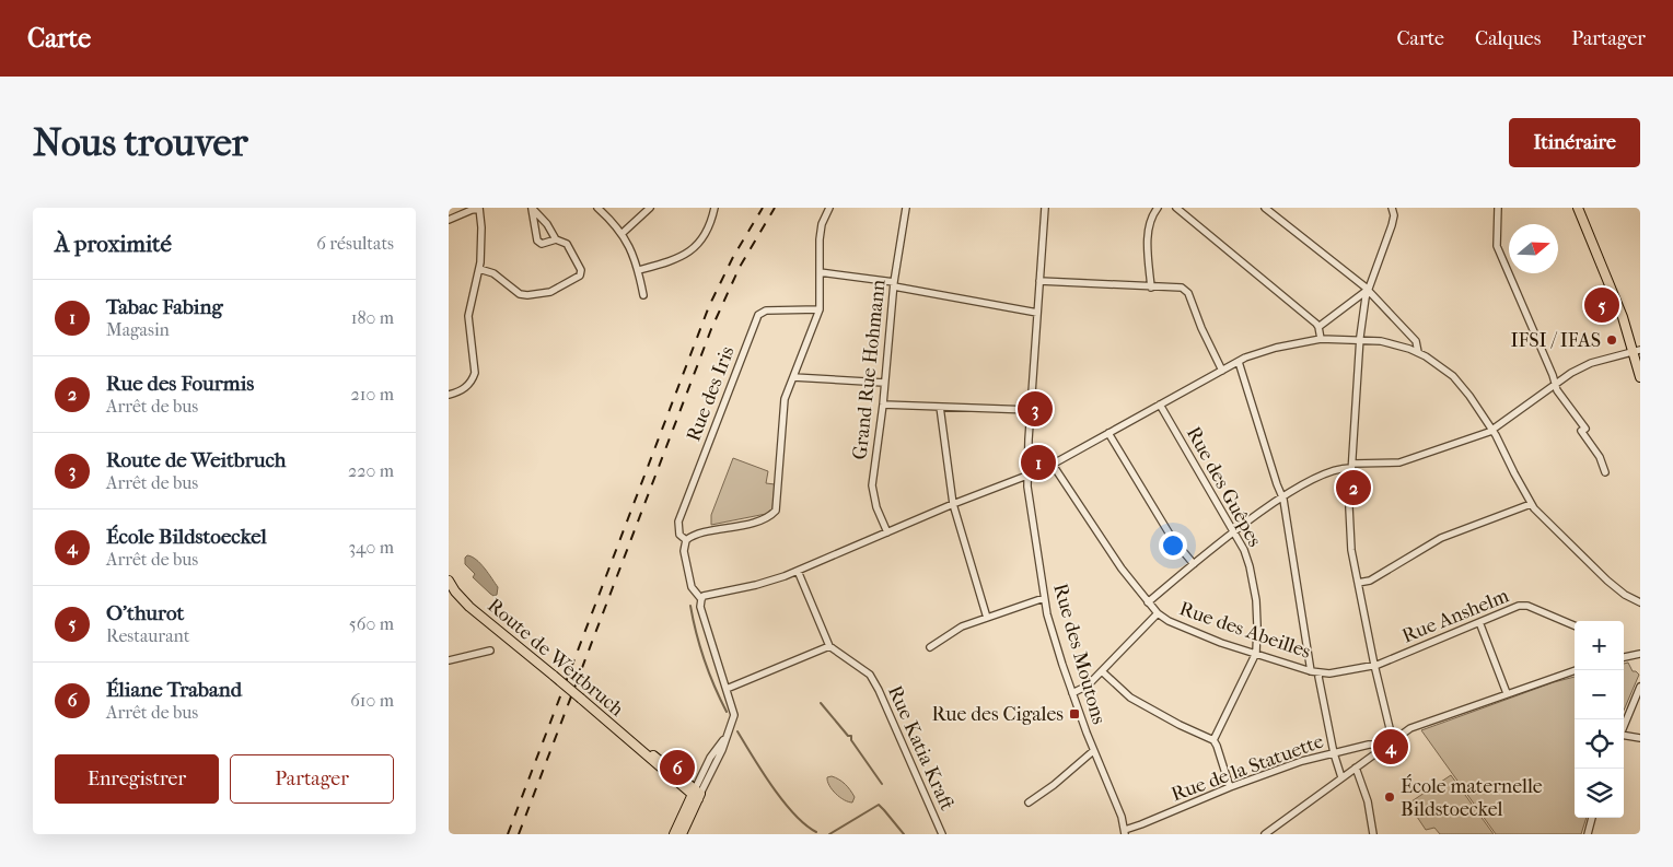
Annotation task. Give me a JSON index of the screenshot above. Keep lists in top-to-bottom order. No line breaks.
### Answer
{"streets":{"main road":["Route de Weitbruch"],"street":["Grand Rue Hohmann","Rue des Iris","Rue des Guêpes","Rue Anshelm","Rue des Abeilles","Rue des Moutons","Rue Katia Kraft","Rue de la Statuette"]},"crossings":[["Rue des Guêpes","Rue des Abeilles"],["Rue Anshelm","Rue des Abeilles"],["Rue des Moutons","Rue de la Statuette"]],"places":{"other":["IFSI / IFAS","École maternelle Bildstoeckel"],"transit":["Rue des Cigales"]},"north":"right","page":{"header":"Carte","nav":["Carte","Calques","Partager"],"buttons":["Itinéraire",["Enregistrer","Partager"]],"title":"Nous trouver","heading":["À proximité","6 résultats"],"list":[{"mark":"1","name":"Tabac Fabing","note":"Magasin","value":"180 m"},{"mark":"2","name":"Rue des Fourmis","note":"Arrêt de bus","value":"210 m"},{"mark":"3","name":"Route de Weitbruch","note":"Arrêt de bus","value":"220 m"},{"mark":"4","name":"École Bildstoeckel","note":"Arrêt de bus","value":"340 m"},{"mark":"5","name":"O'thurot","note":"Restaurant","value":"560 m"},{"mark":"6","name":"Éliane Traband","note":"Arrêt de bus","value":"610 m"}],"pins":["5","3","1","2","4","6"],"map_buttons":["+","−"]}}
